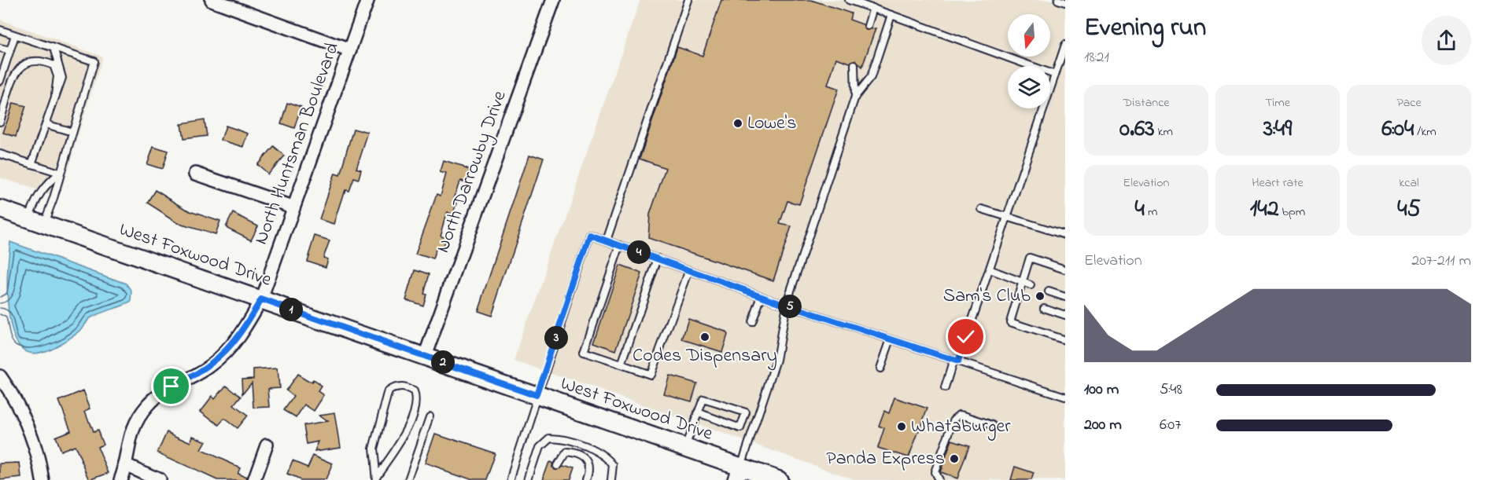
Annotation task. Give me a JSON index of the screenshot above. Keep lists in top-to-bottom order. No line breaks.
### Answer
{"streets":{"main road":["West Foxwood Drive"],"street":["North Huntsman Boulevard","North Darrowby Drive"]},"crossings":[["North Huntsman Boulevard","West Foxwood Drive"],["North Darrowby Drive","West Foxwood Drive"]],"places":["Lowe's","Sam's Club","Codes Dispensary","Whataburger","Panda Express"],"north":"bottom","page":{"heading":["Evening run","18:21"],"stats":[["Distance","0.63 km"],["Time","3:49"],["Pace","6:04 /km"],["Elevation","4 m"],["Heart rate","142 bpm"],["kcal","45"]],"pins":["4","5","1","3","2"],"chart":["Elevation","207–211 m"],"list":[{"name":"100 m","note":"5:48"},{"name":"200 m","note":"6:07"}]}}
